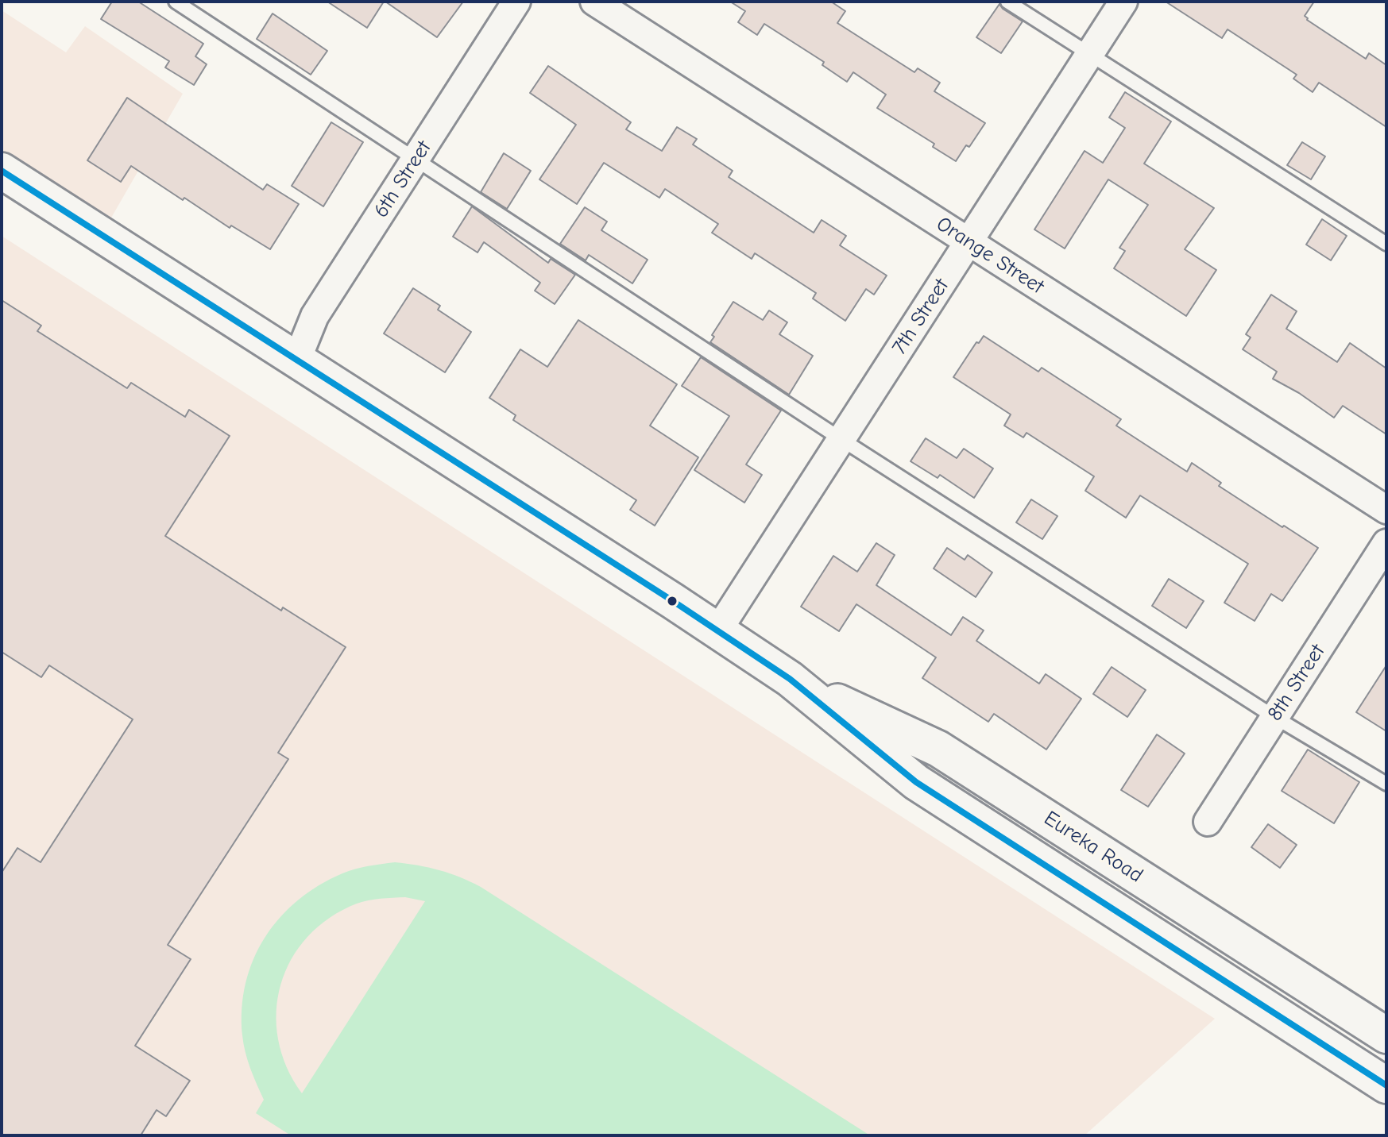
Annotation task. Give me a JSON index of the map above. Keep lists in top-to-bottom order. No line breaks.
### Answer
{"streets":{"main road":["Eureka Road"],"street":["6th Street","Orange Street","7th Street","8th Street"]},"crossings":[["6th Street","Eureka Road"],["Orange Street","7th Street"],["7th Street","Eureka Road"]]}
